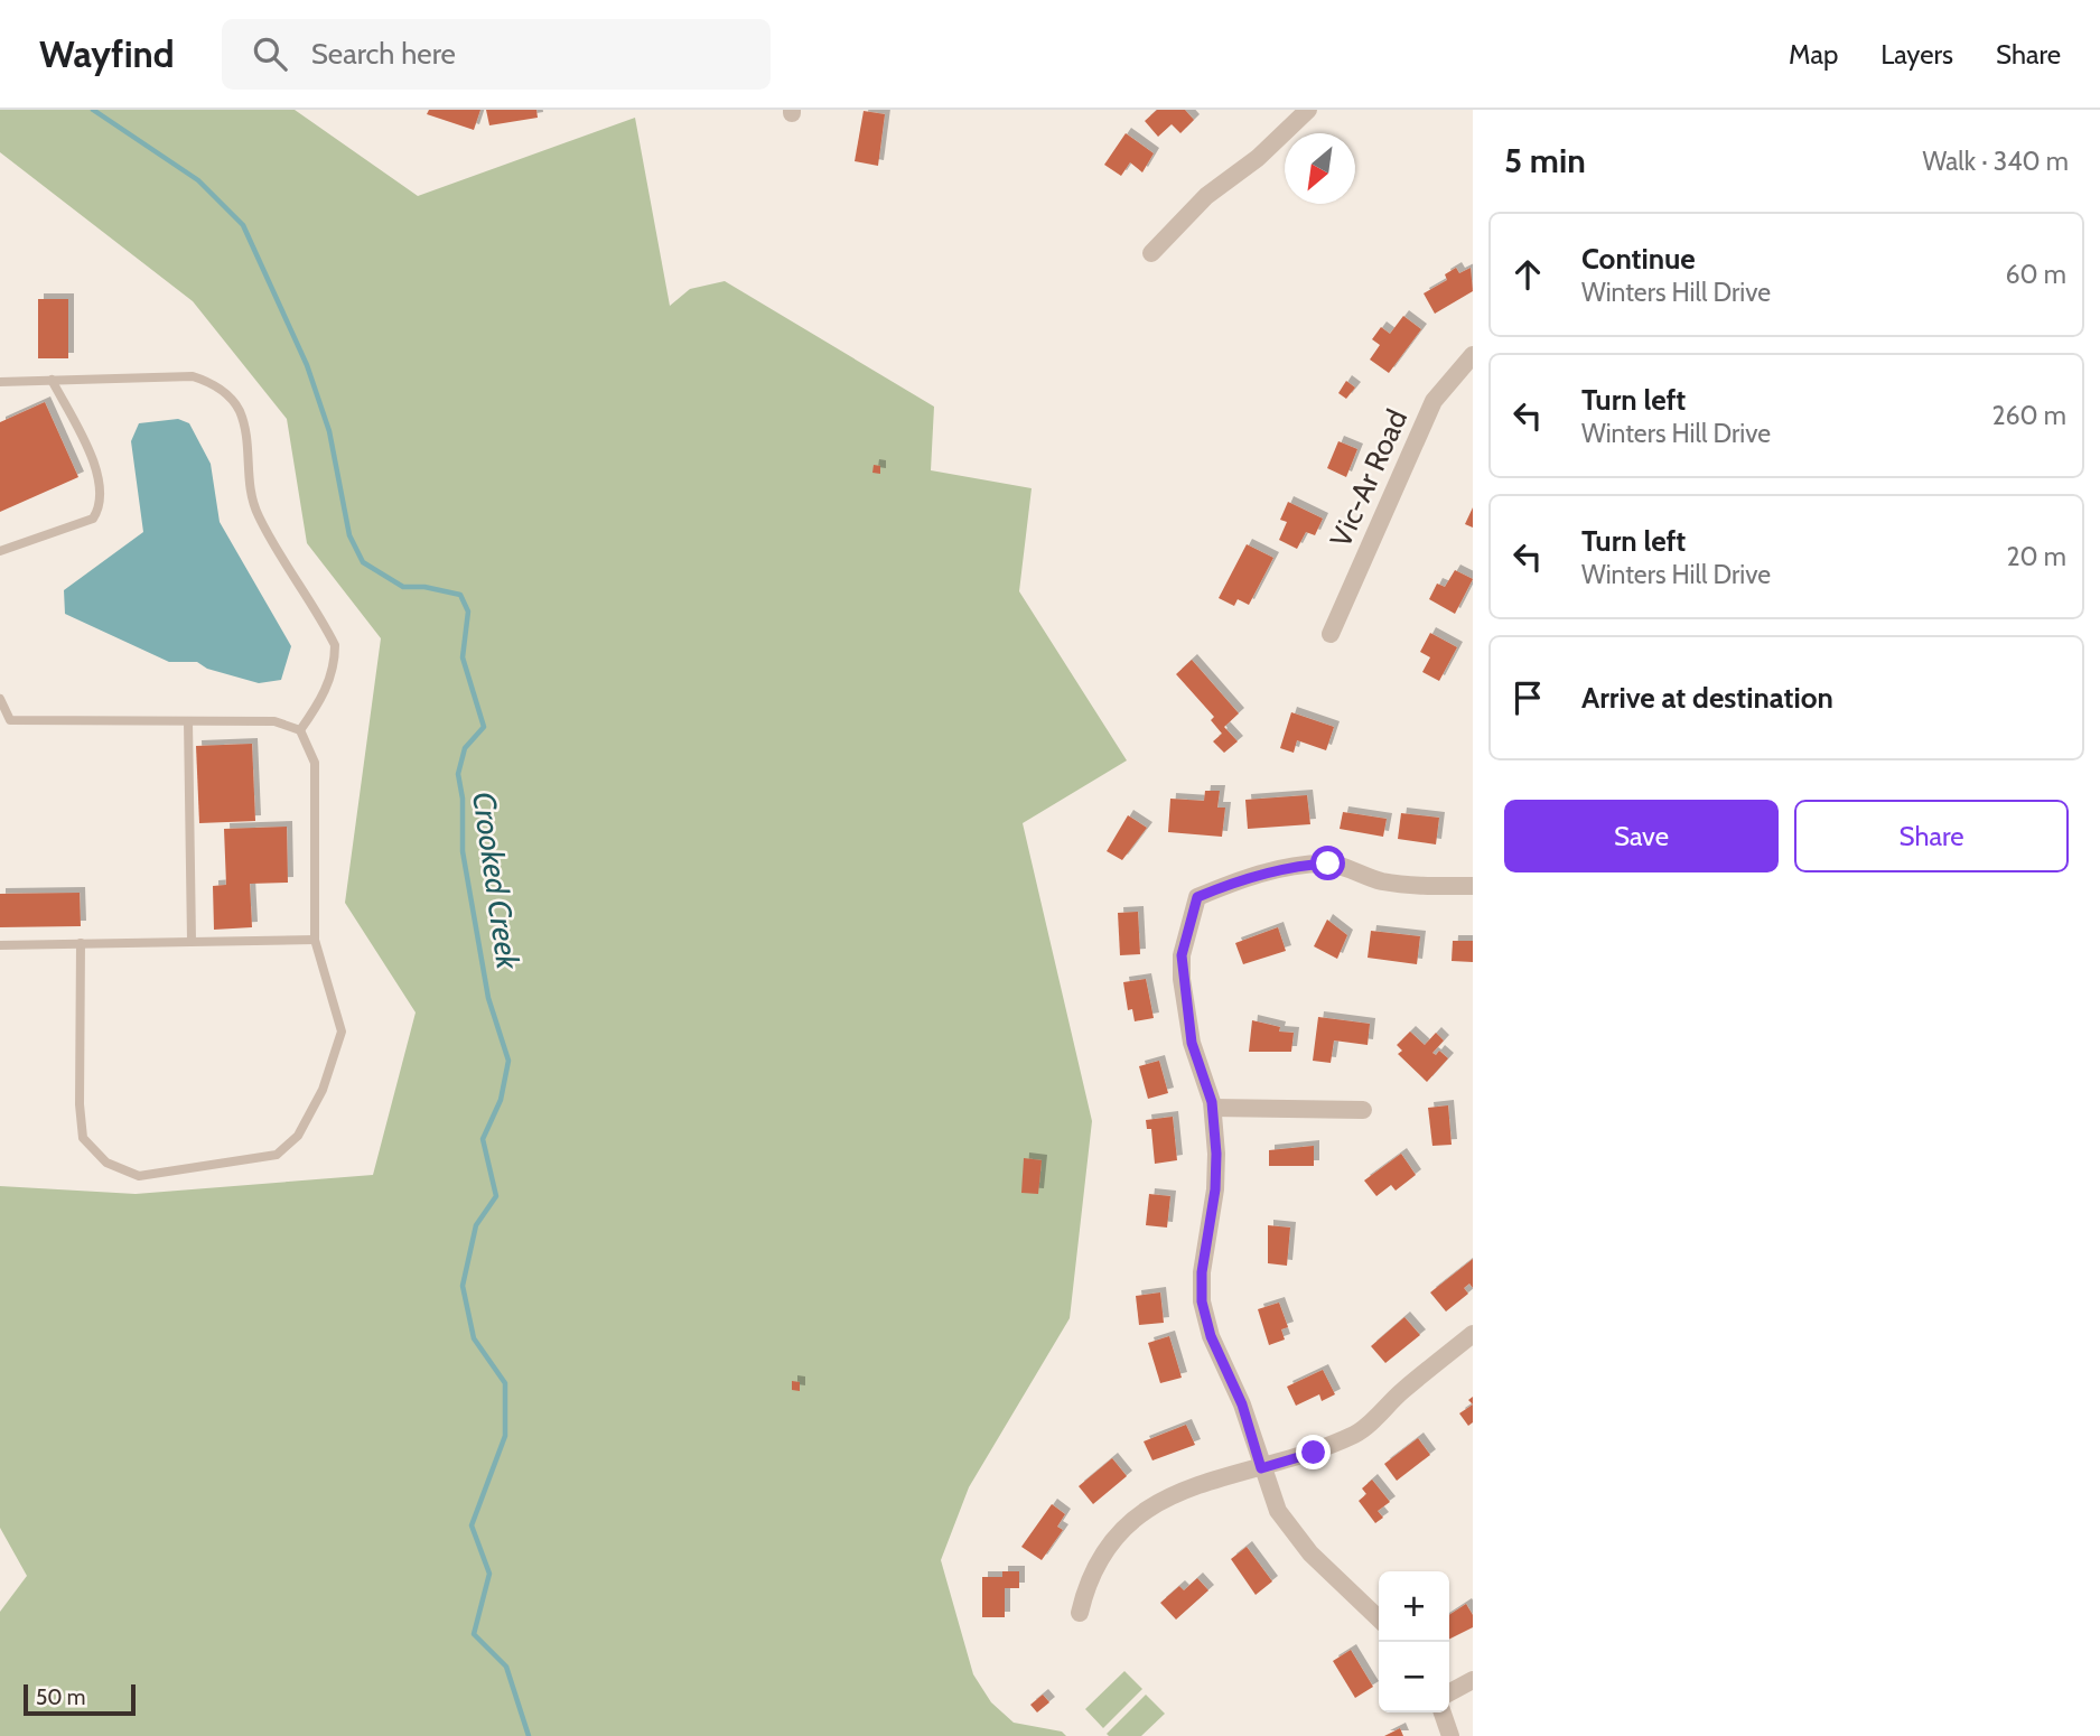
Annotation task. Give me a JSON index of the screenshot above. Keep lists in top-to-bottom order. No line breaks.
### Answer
{"streets":{"street":["Vic-Ar Road"]},"water":["Crooked Creek"],"scale_bar":"50 m","north":"bottom left","page":{"header":"Wayfind","search":"Search here","nav":["Map","Layers","Share"],"heading":["5 min","Walk · 340 m"],"list":[["Continue","Winters Hill Drive","60 m"],["Turn left","Winters Hill Drive","260 m"],["Turn left","Winters Hill Drive","20 m"],"Arrive at destination"],"buttons":["Save","Share"],"map_buttons":["+","−"],"scale":"50 m"}}
